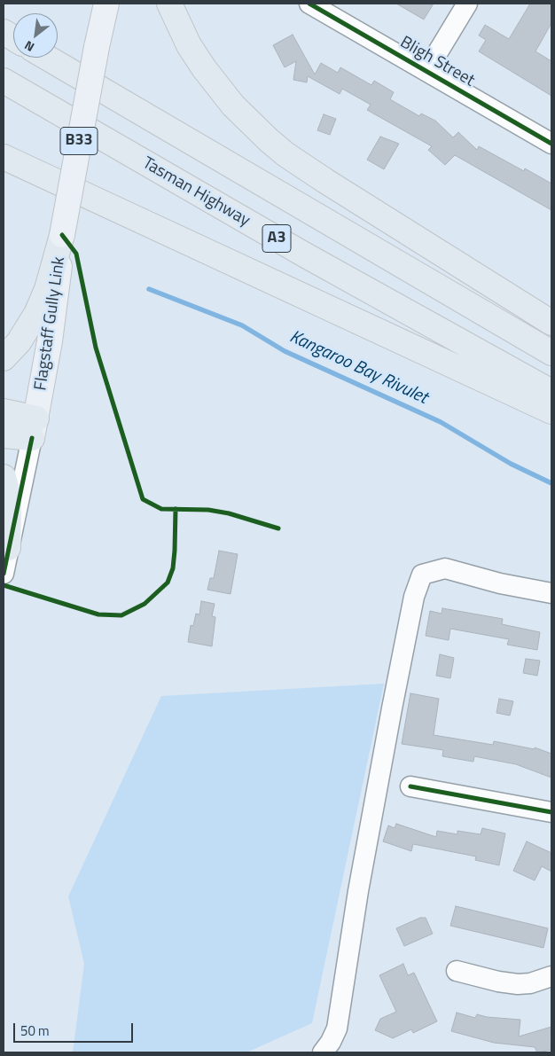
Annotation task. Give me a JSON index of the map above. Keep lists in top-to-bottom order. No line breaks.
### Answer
{"streets":{"highway":["Tasman Highway","A3"],"main road":["B33","Flagstaff Gully Link"],"street":["Bligh Street"]},"water":["Kangaroo Bay Rivulet"],"scale_bar":"50 m","north":"bottom left"}
